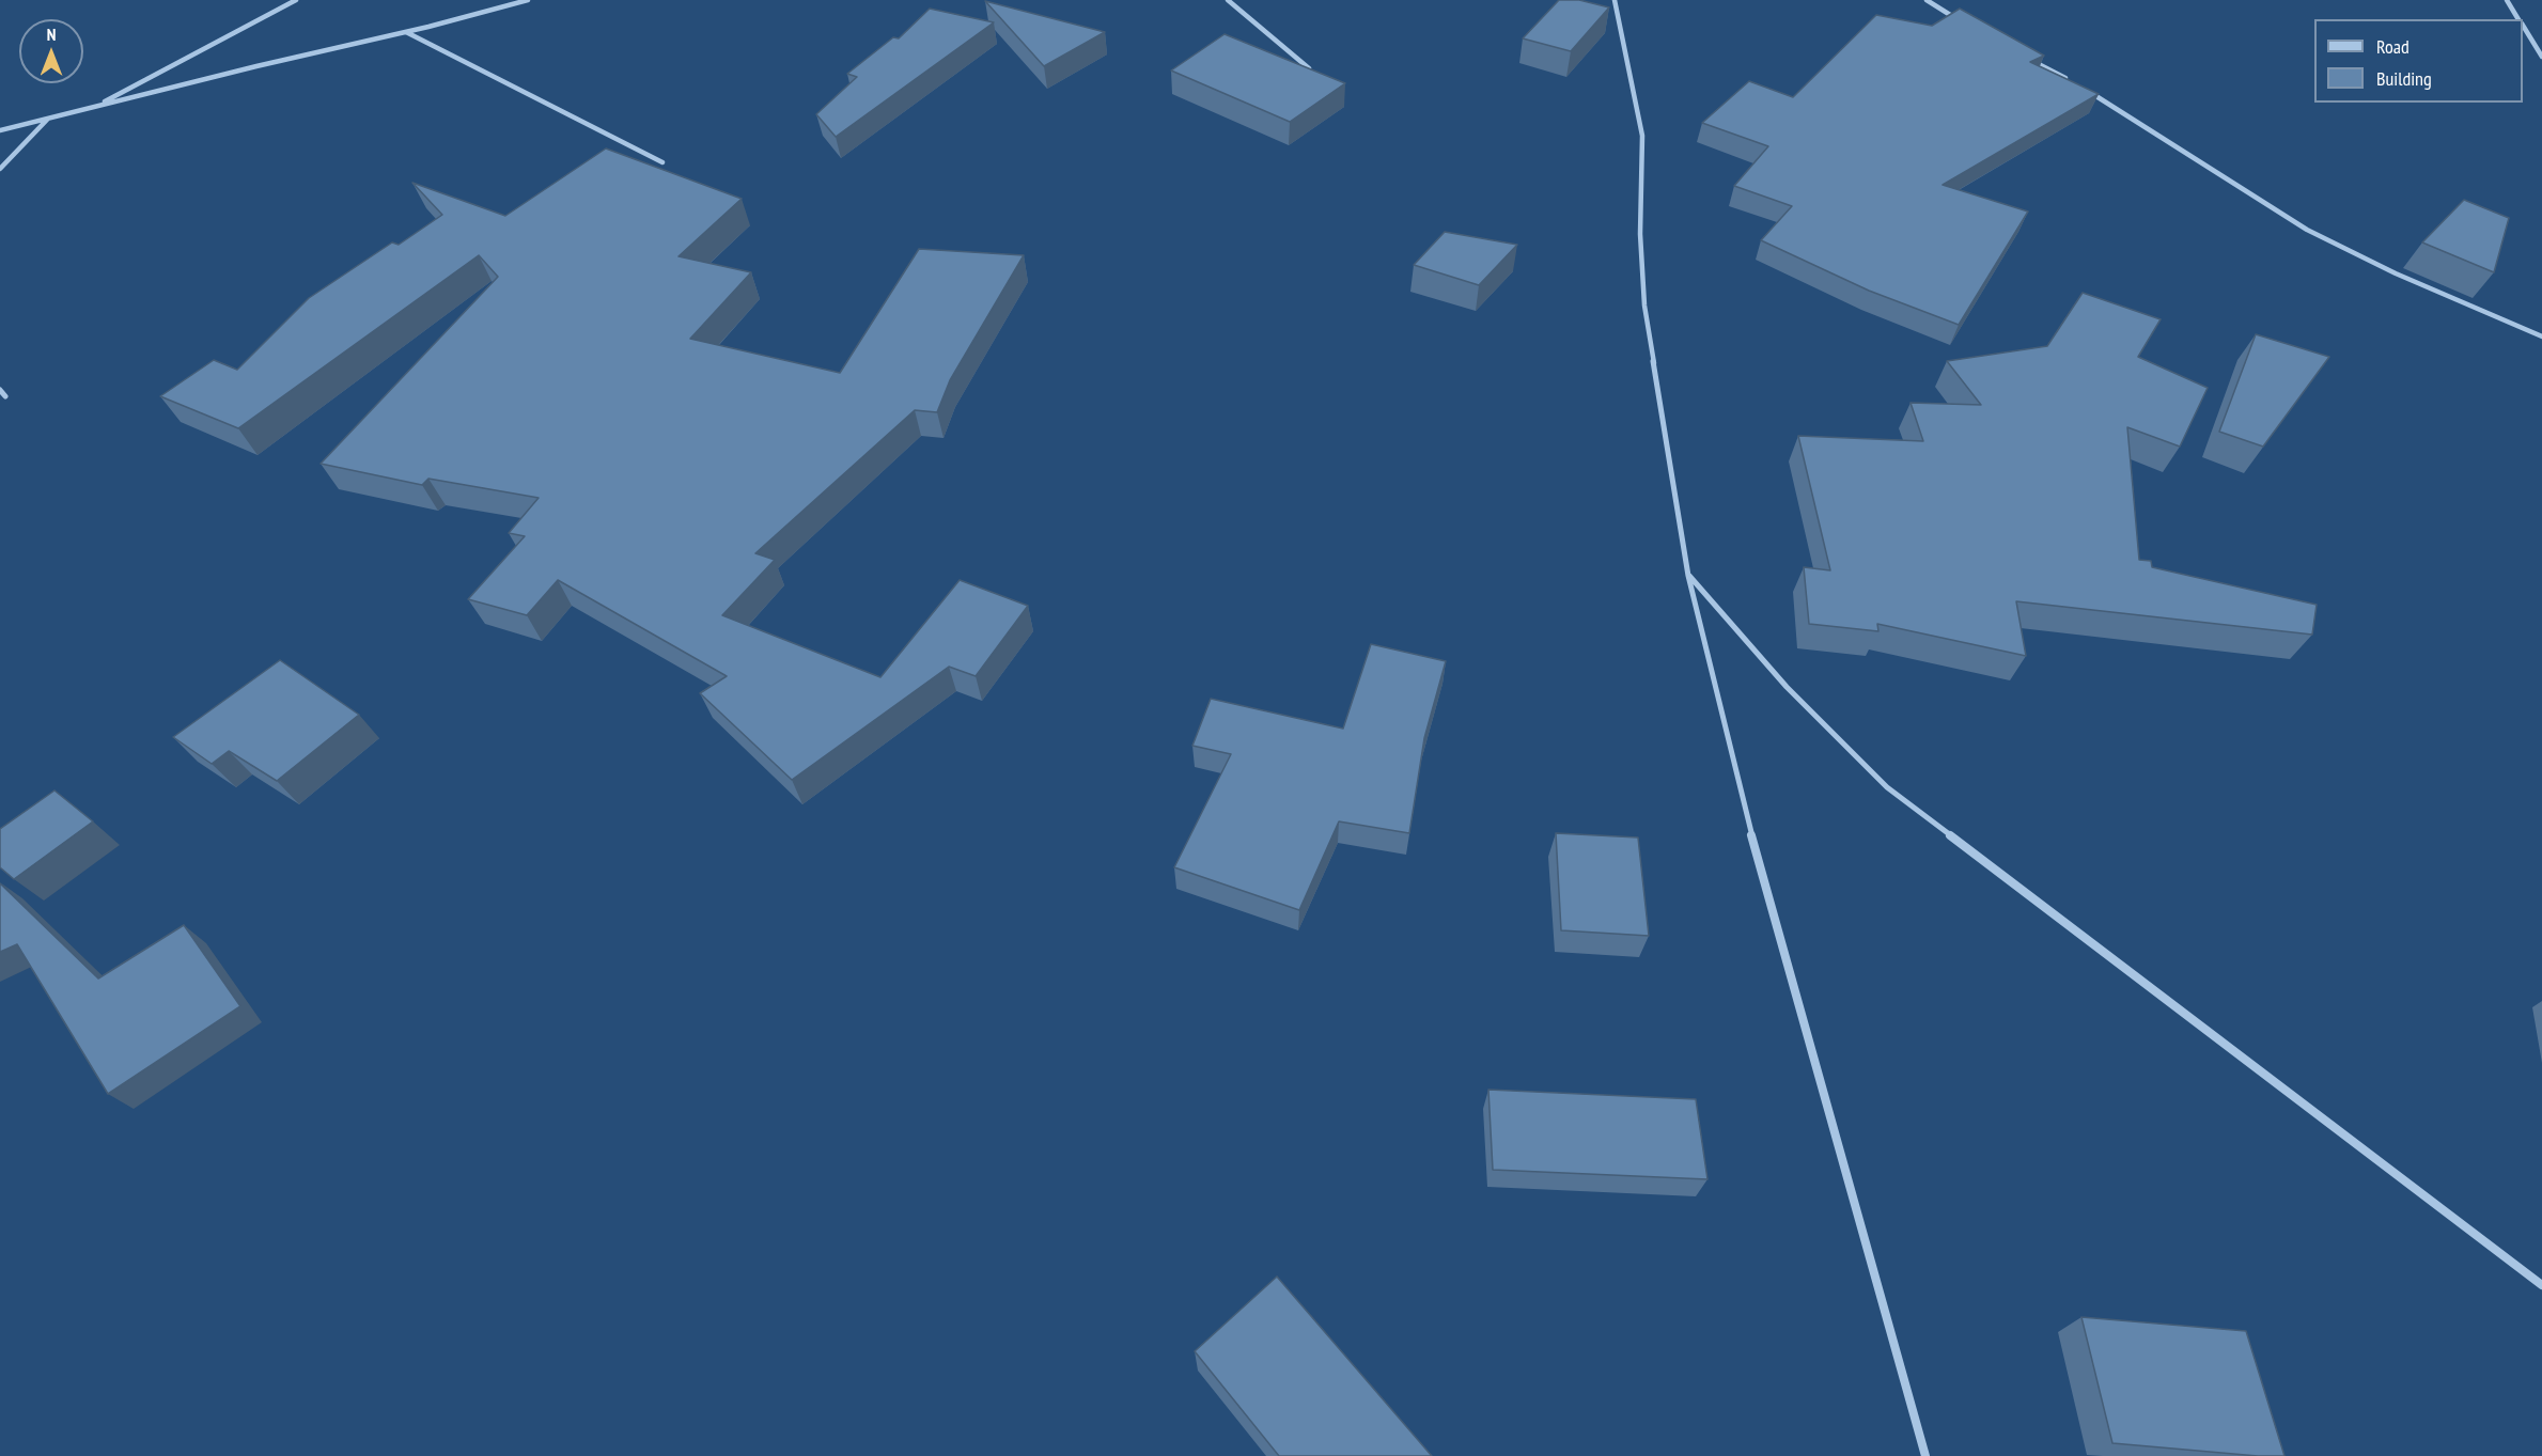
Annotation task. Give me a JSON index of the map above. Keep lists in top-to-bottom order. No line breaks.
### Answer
{"legend":["Road","Building"],"north":"top"}
